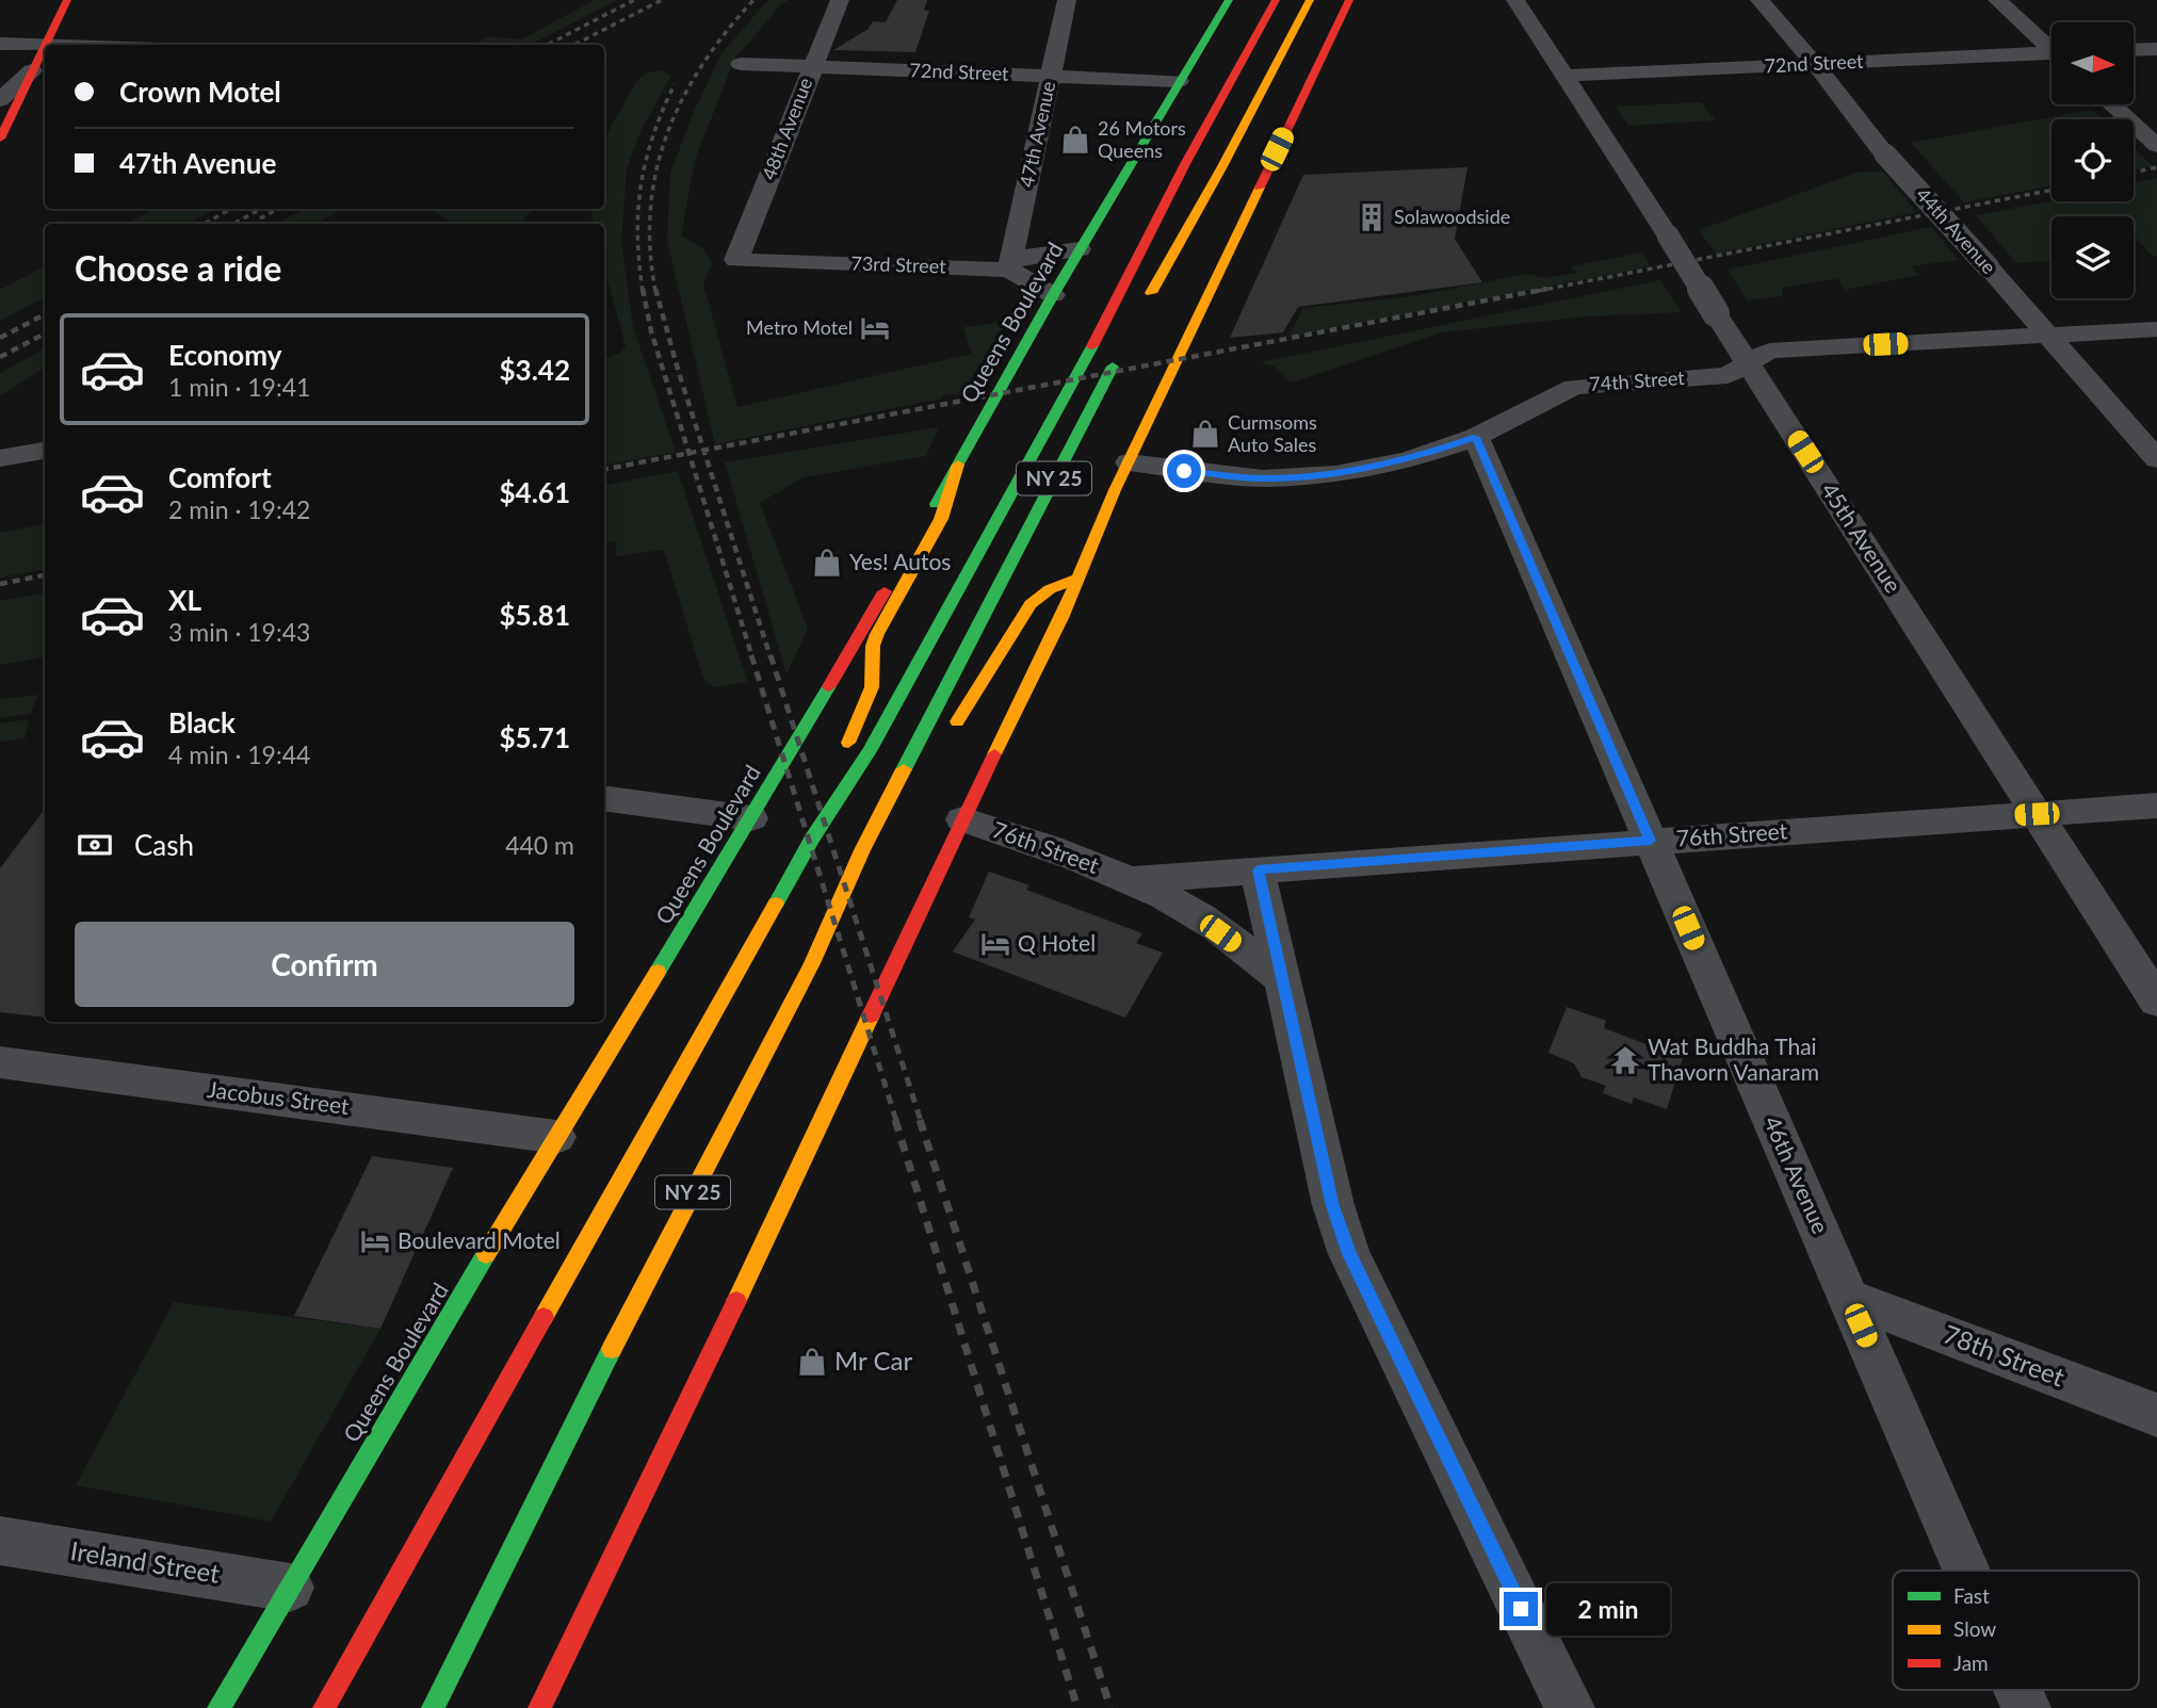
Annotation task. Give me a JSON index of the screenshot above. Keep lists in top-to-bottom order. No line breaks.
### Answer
{"streets":{"main road":["Queens Boulevard","NY 25"],"street":["72nd Street","48th Avenue","47th Avenue","44th Avenue","73rd Street","74th Street","45th Avenue","76th Street","Jacobus Street","46th Avenue","78th Street","Ireland Street"]},"crossings":[["72nd Street","48th Avenue"],["72nd Street","47th Avenue"],["72nd Street","44th Avenue"],["72nd Street","Queens Boulevard"],["72nd Street","45th Avenue"],["48th Avenue","73rd Street"],["47th Avenue","73rd Street"],["44th Avenue","74th Street"],["73rd Street","Queens Boulevard"],["Queens Boulevard","Jacobus Street"],["Queens Boulevard","Ireland Street"],["74th Street","45th Avenue"],["74th Street","46th Avenue"],["45th Avenue","76th Street"],["76th Street","46th Avenue"],["46th Avenue","78th Street"]],"places":{"shop":["26 Motors Queens","Curmsoms Auto Sales","Yes! Autos","Mr Car"],"building":["Solawoodside"],"hotel":["Metro Motel","Q Hotel","Boulevard Motel"],"temple":["Wat Buddha Thai Thavorn Vanaram"]},"legend":["Fast","Slow","Jam"],"north":"right","page":{"banner":["Crown Motel","47th Avenue"],"heading":"Choose a ride","list":[{"name":"Economy","note":"1 min · 19:41","value":"$3.42"},{"name":"Comfort","note":"2 min · 19:42","value":"$4.61"},{"name":"XL","note":"3 min · 19:43","value":"$5.81"},{"name":"Black","note":"4 min · 19:44","value":"$5.71"}],"pay":["Cash","440 m"],"buttons":"Confirm","bubble":"2 min"}}
